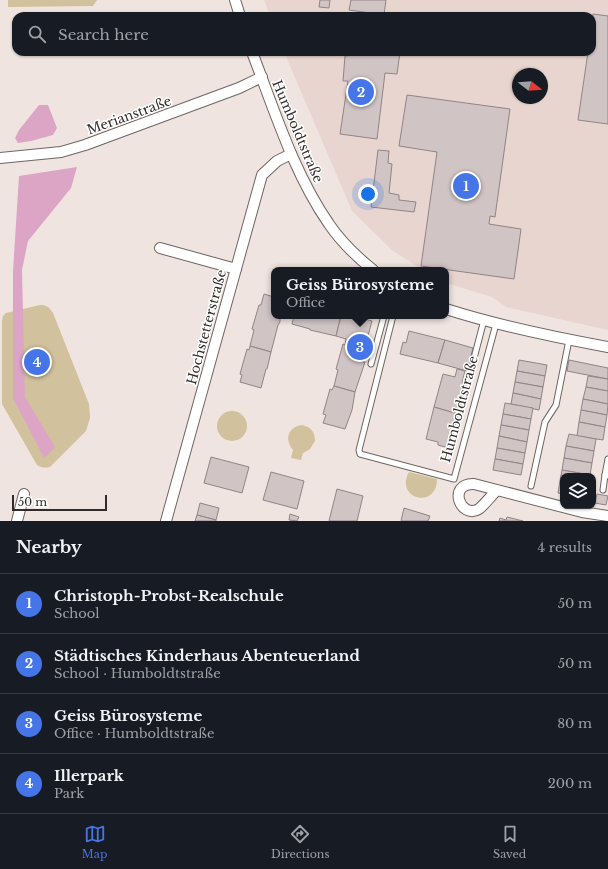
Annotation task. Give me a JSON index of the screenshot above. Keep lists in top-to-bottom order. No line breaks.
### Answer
{"streets":{"street":["Merianstraße","Humboldtstraße","Hochstetterstraße"]},"crossings":[["Merianstraße","Humboldtstraße"],["Humboldtstraße","Hochstetterstraße"]],"scale_bar":"50 m","north":"right","page":{"search":"Search here","pins":["2","1","3","4"],"popup":["Geiss Bürosysteme","Office"],"scale":"50 m","heading":["Nearby","4 results"],"list":[{"mark":"1","name":"Christoph-Probst-Realschule","note":"School","value":"50 m"},{"mark":"2","name":"Städtisches Kinderhaus Abenteuerland","note":"School · Humboldtstraße","value":"50 m"},{"mark":"3","name":"Geiss Bürosysteme","note":"Office · Humboldtstraße","value":"80 m"},{"mark":"4","name":"Illerpark","note":"Park","value":"200 m"}],"nav":["Map","Directions","Saved"]}}
